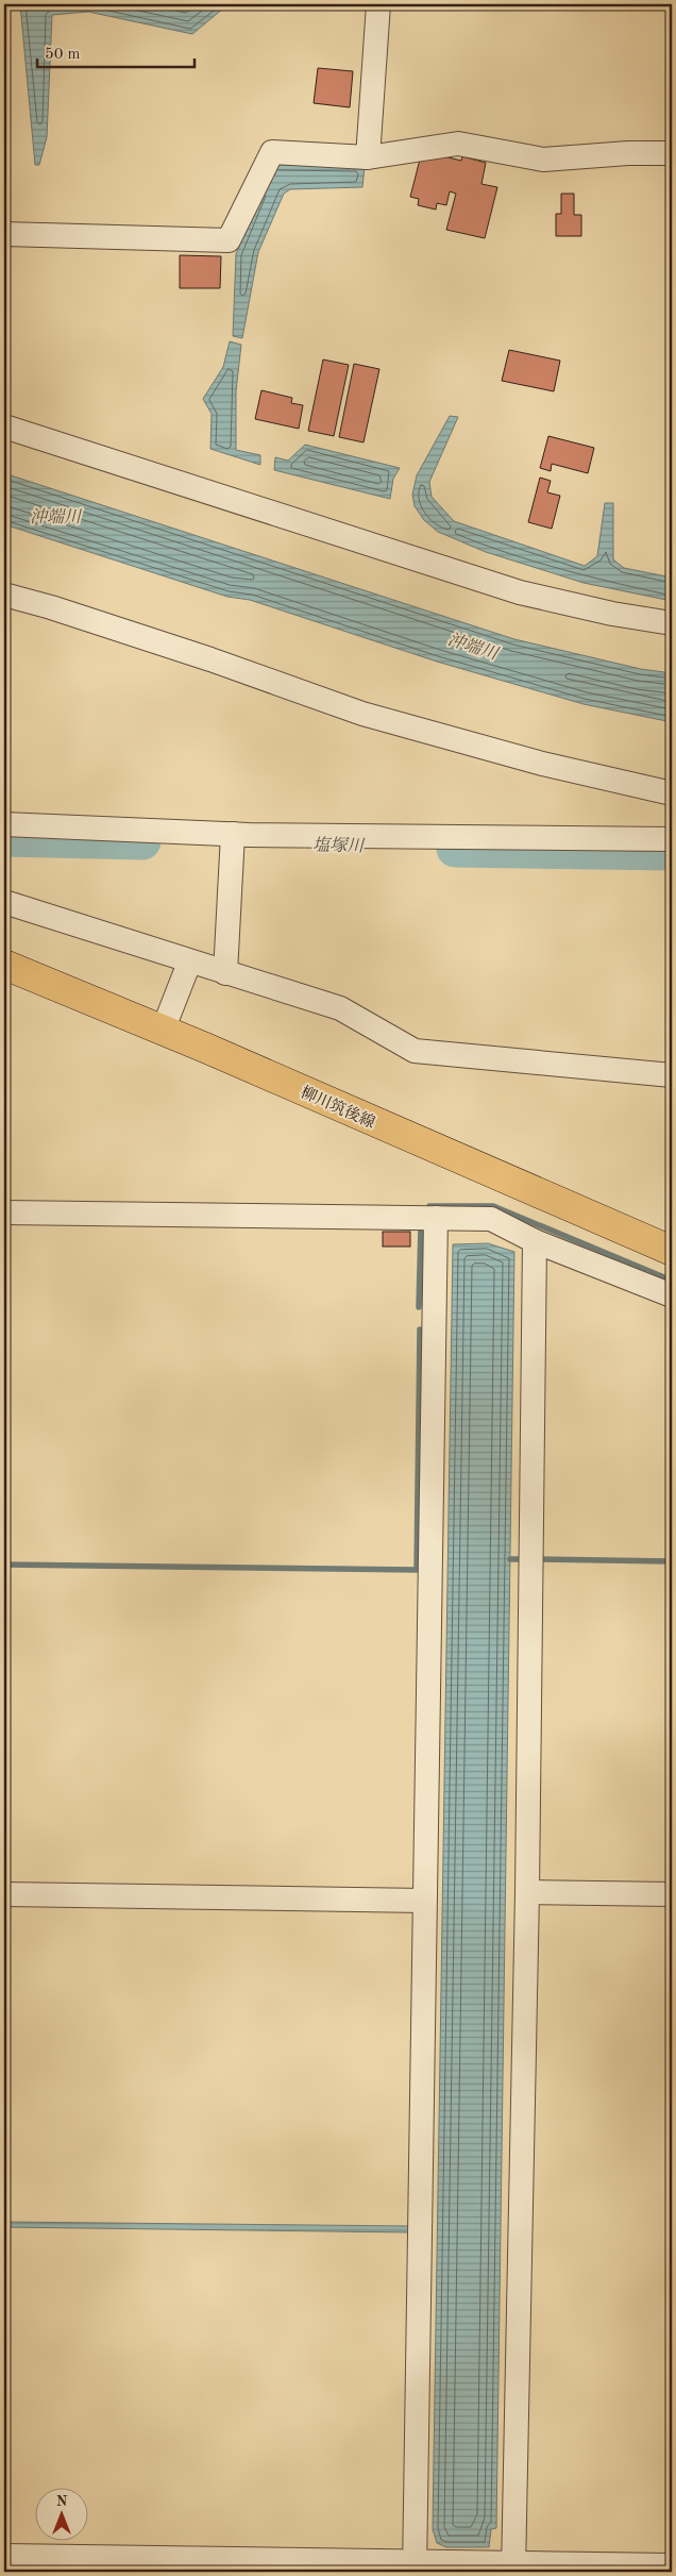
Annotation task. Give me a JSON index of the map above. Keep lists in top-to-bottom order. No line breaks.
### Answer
{"streets":{"main road":["柳川筑後線"]},"water":["沖端川","塩塚川"],"scale_bar":"50 m","north":"top"}
